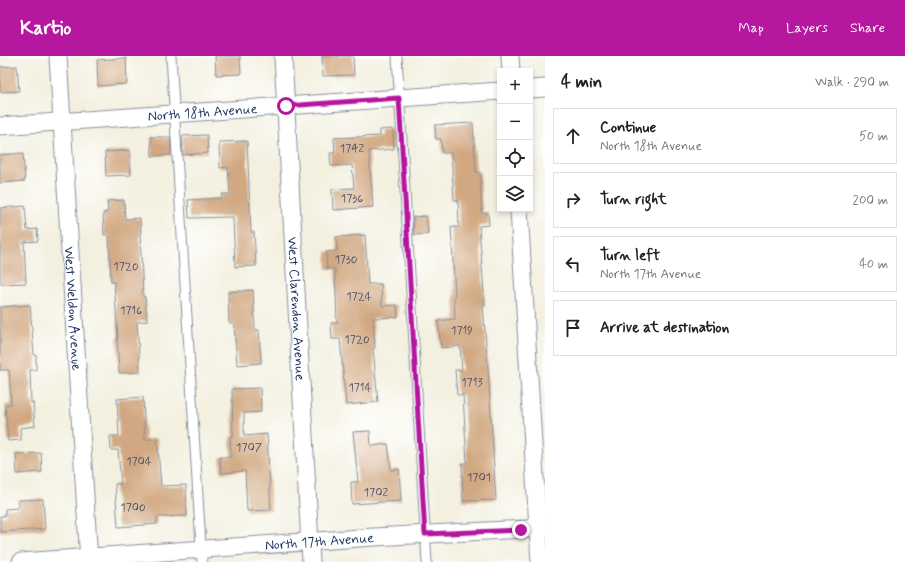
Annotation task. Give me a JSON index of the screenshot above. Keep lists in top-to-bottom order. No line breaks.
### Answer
{"streets":{"street":["North 18th Avenue","West Weldon Avenue","West Clarendon Avenue","North 17th Avenue"]},"crossings":[["North 18th Avenue","West Weldon Avenue"],["North 18th Avenue","West Clarendon Avenue"],["West Weldon Avenue","North 17th Avenue"],["West Clarendon Avenue","North 17th Avenue"]],"house_numbers":["1742","1736","1730","1720","1724","1716","1719","1720","1713","1714","1707","1704","1701","1702","1700"],"page":{"header":"Kartio","nav":["Map","Layers","Share"],"heading":["4 min","Walk · 290 m"],"map_buttons":["+","−"],"list":[["Continue","North 18th Avenue","50 m"],["Turn right","200 m"],["Turn left","North 17th Avenue","40 m"],"Arrive at destination"]}}
